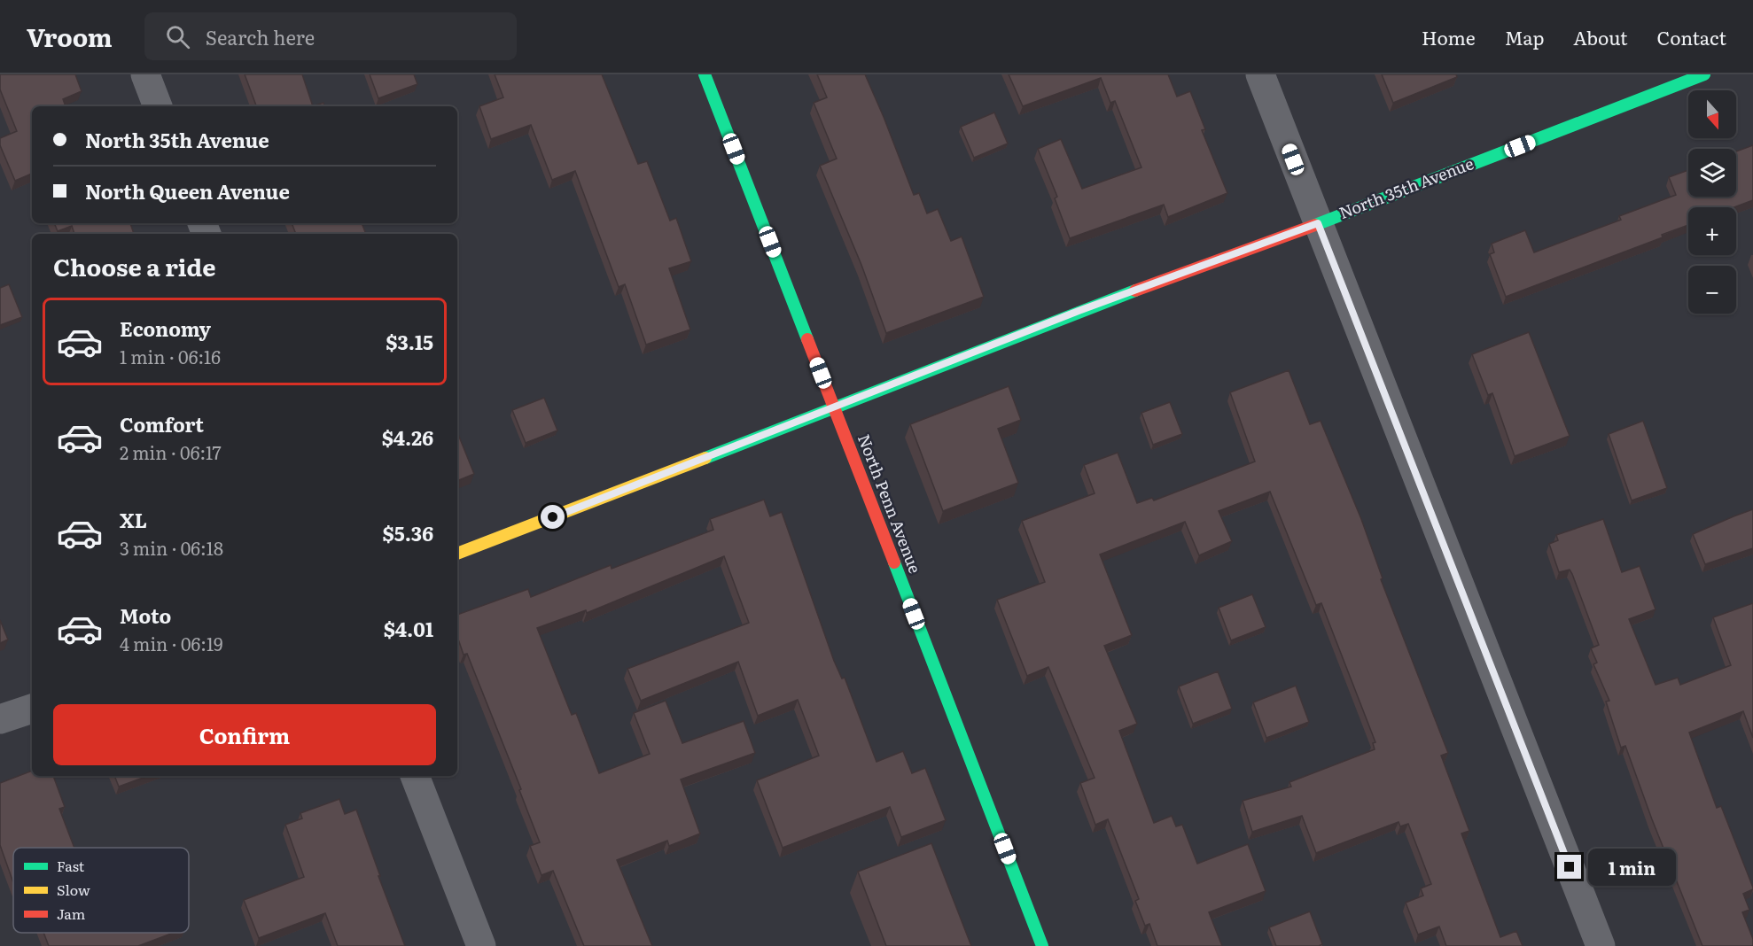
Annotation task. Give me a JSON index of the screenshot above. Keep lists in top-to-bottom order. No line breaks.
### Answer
{"streets":{"street":["North 35th Avenue","North Penn Avenue"]},"crossings":[["North 35th Avenue","North Penn Avenue"]],"legend":["Fast","Slow","Jam"],"north":"bottom","page":{"header":"Vroom","search":"Search here","nav":["Home","Map","About","Contact"],"map_buttons":["+","−"],"banner":["North 35th Avenue","North Queen Avenue"],"heading":"Choose a ride","list":[{"name":"Economy","note":"1 min · 06:16","value":"$3.15"},{"name":"Comfort","note":"2 min · 06:17","value":"$4.26"},{"name":"XL","note":"3 min · 06:18","value":"$5.36"},{"name":"Moto","note":"4 min · 06:19","value":"$4.01"}],"buttons":"Confirm","bubble":"1 min"}}
